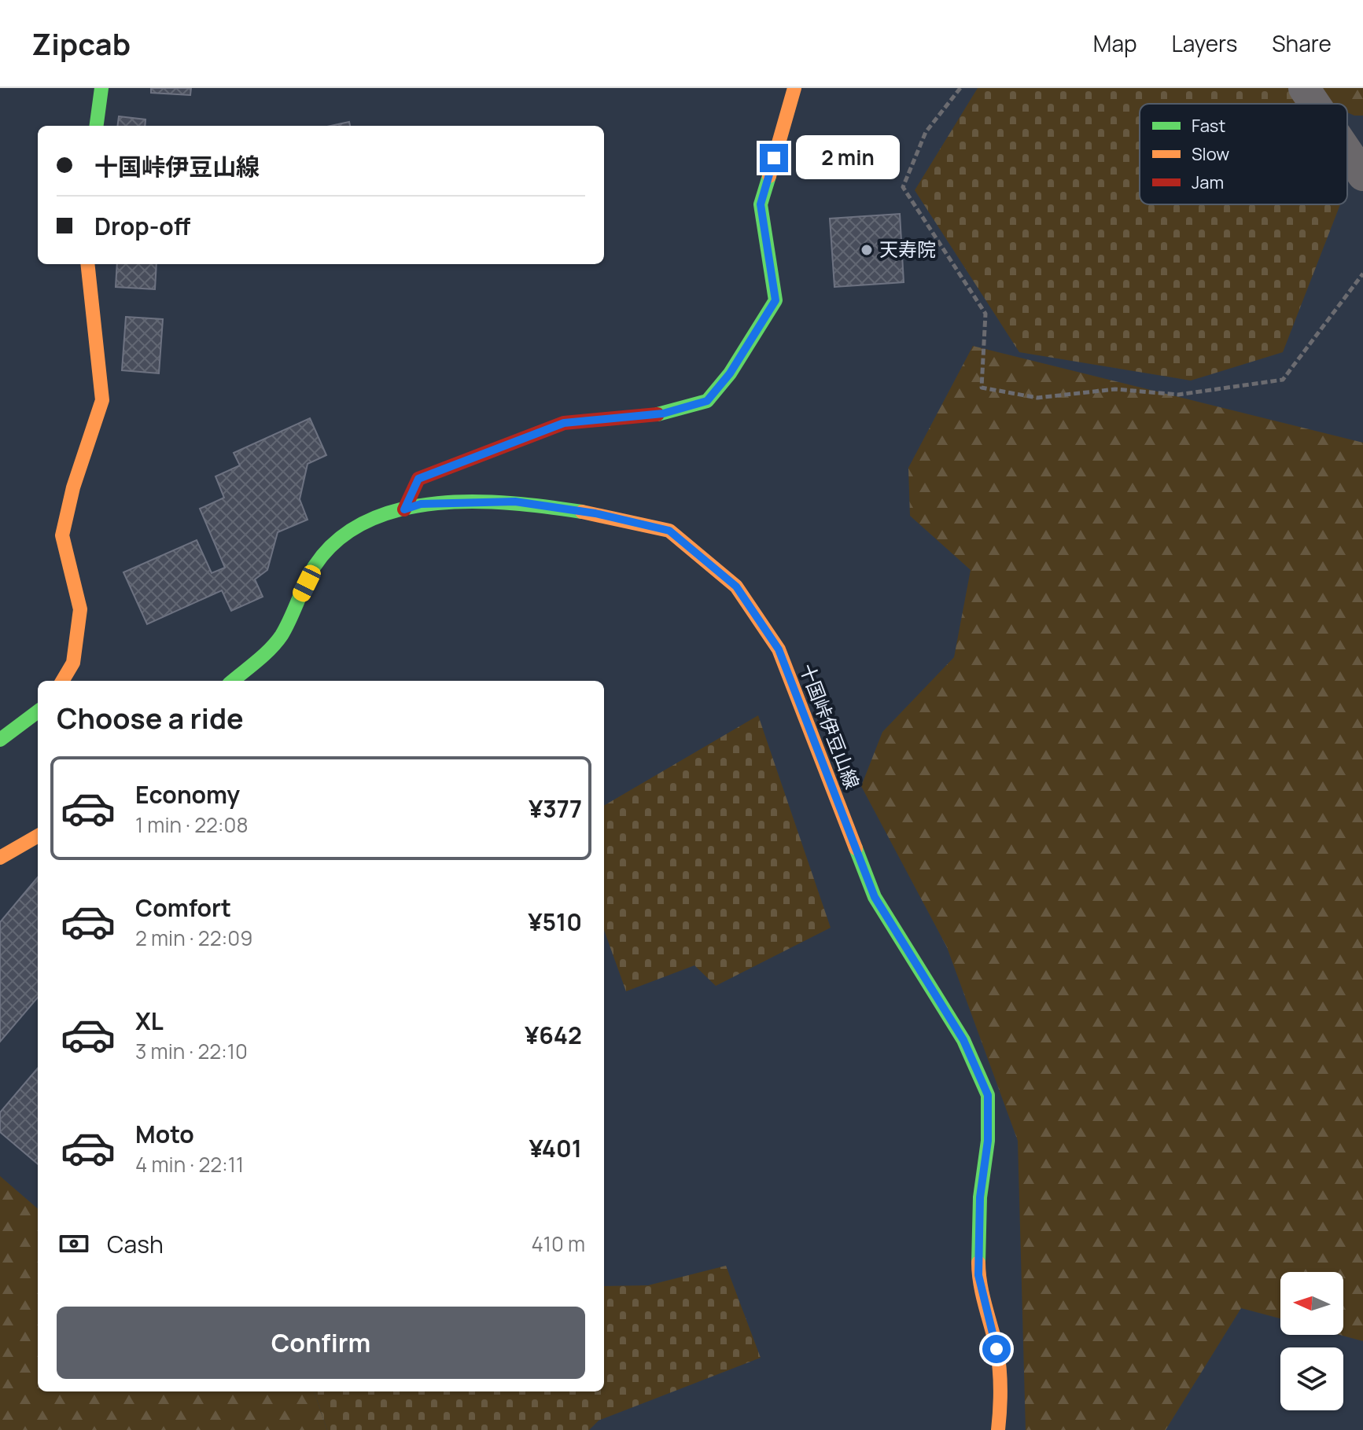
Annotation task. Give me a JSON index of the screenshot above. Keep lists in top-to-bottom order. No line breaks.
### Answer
{"streets":{"main road":["十国峠伊豆山線"]},"places":["天寿院"],"legend":["Fast","Slow","Jam"],"north":"left","page":{"header":"Zipcab","nav":["Map","Layers","Share"],"banner":["十国峠伊豆山線","Drop-off"],"bubble":"2 min","heading":"Choose a ride","list":[{"name":"Economy","note":"1 min · 22:08","value":"¥377"},{"name":"Comfort","note":"2 min · 22:09","value":"¥510"},{"name":"XL","note":"3 min · 22:10","value":"¥642"},{"name":"Moto","note":"4 min · 22:11","value":"¥401"}],"pay":["Cash","410 m"],"buttons":"Confirm"}}
